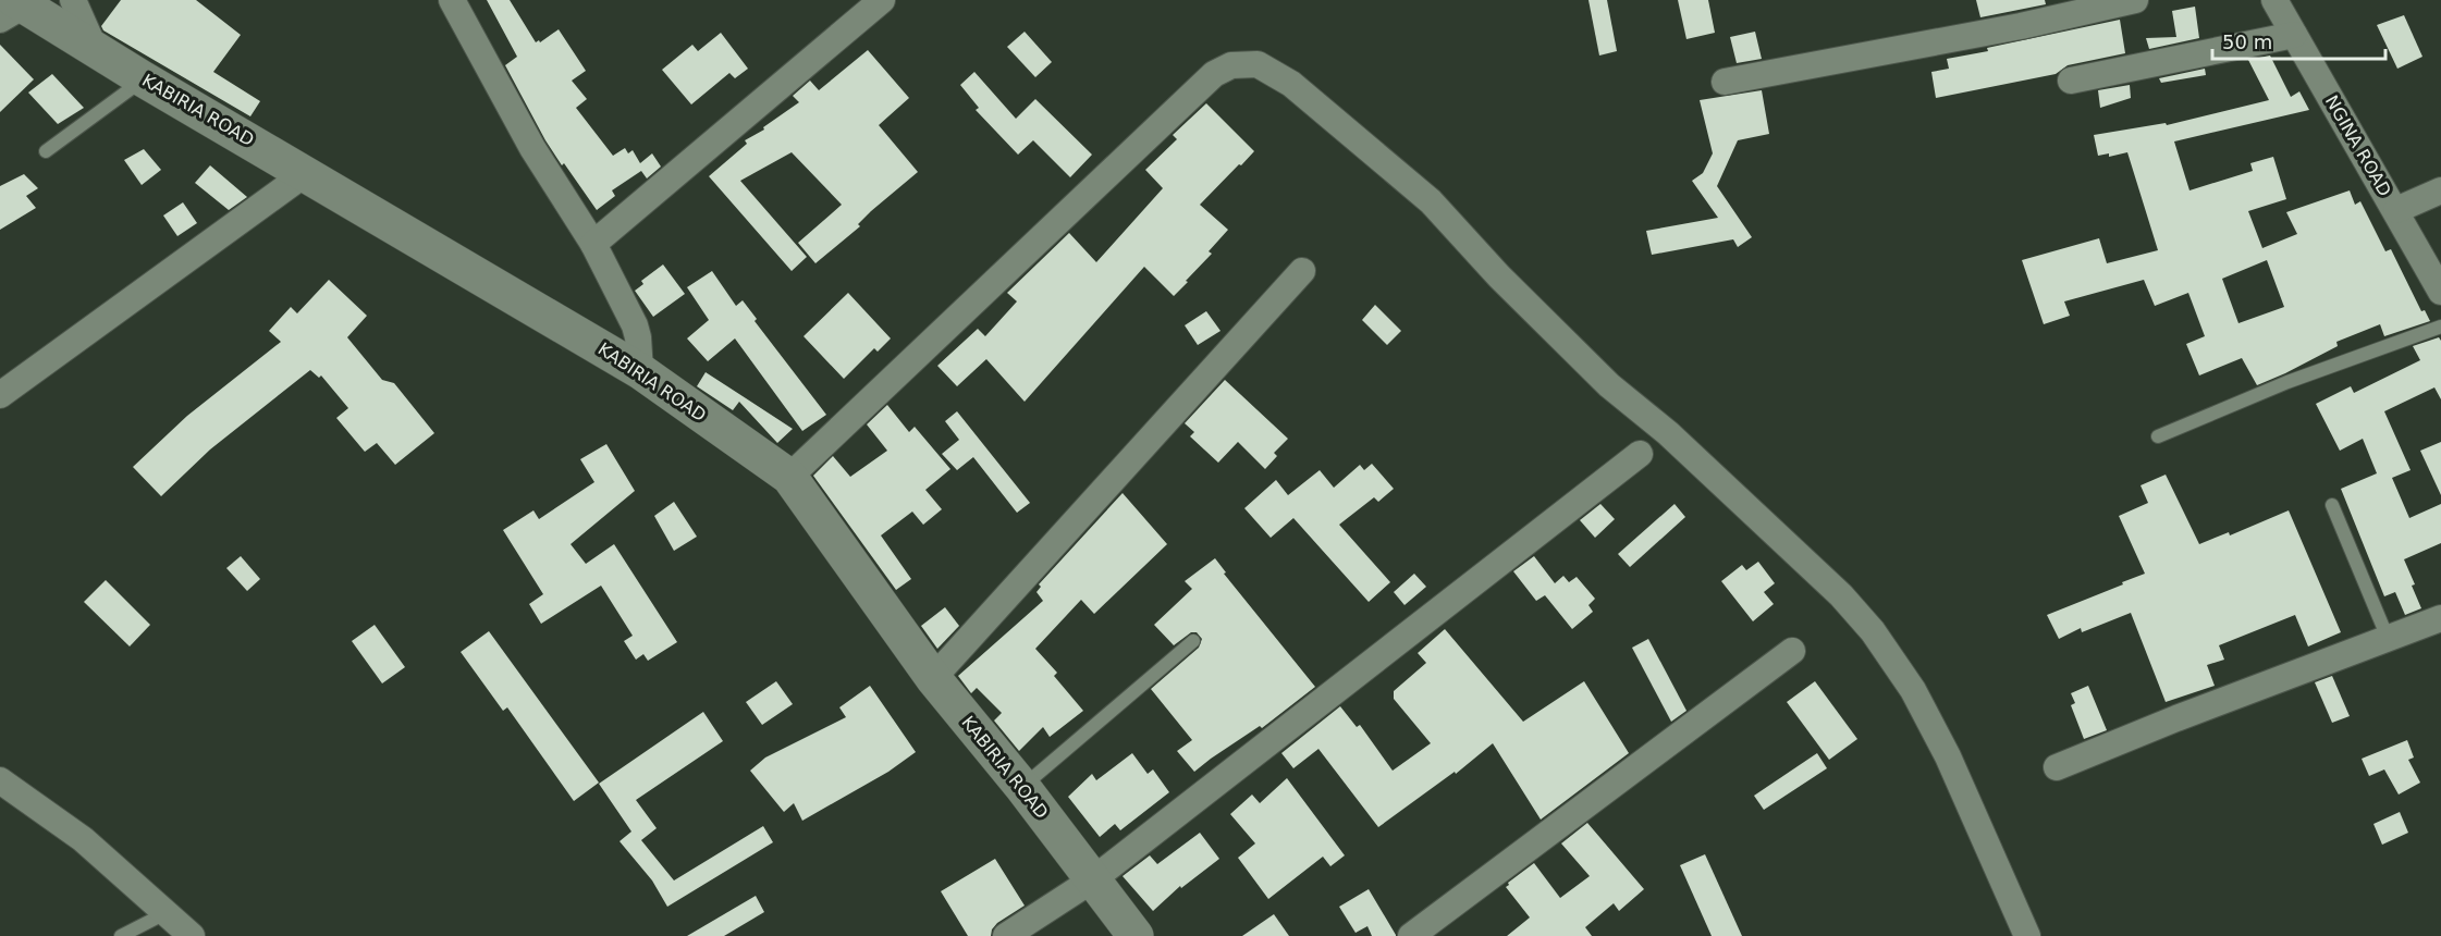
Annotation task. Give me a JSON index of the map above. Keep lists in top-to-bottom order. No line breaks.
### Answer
{"streets":{"main road":["KABIRIA ROAD"],"street":["NGINA ROAD"]},"scale_bar":"50 m"}
